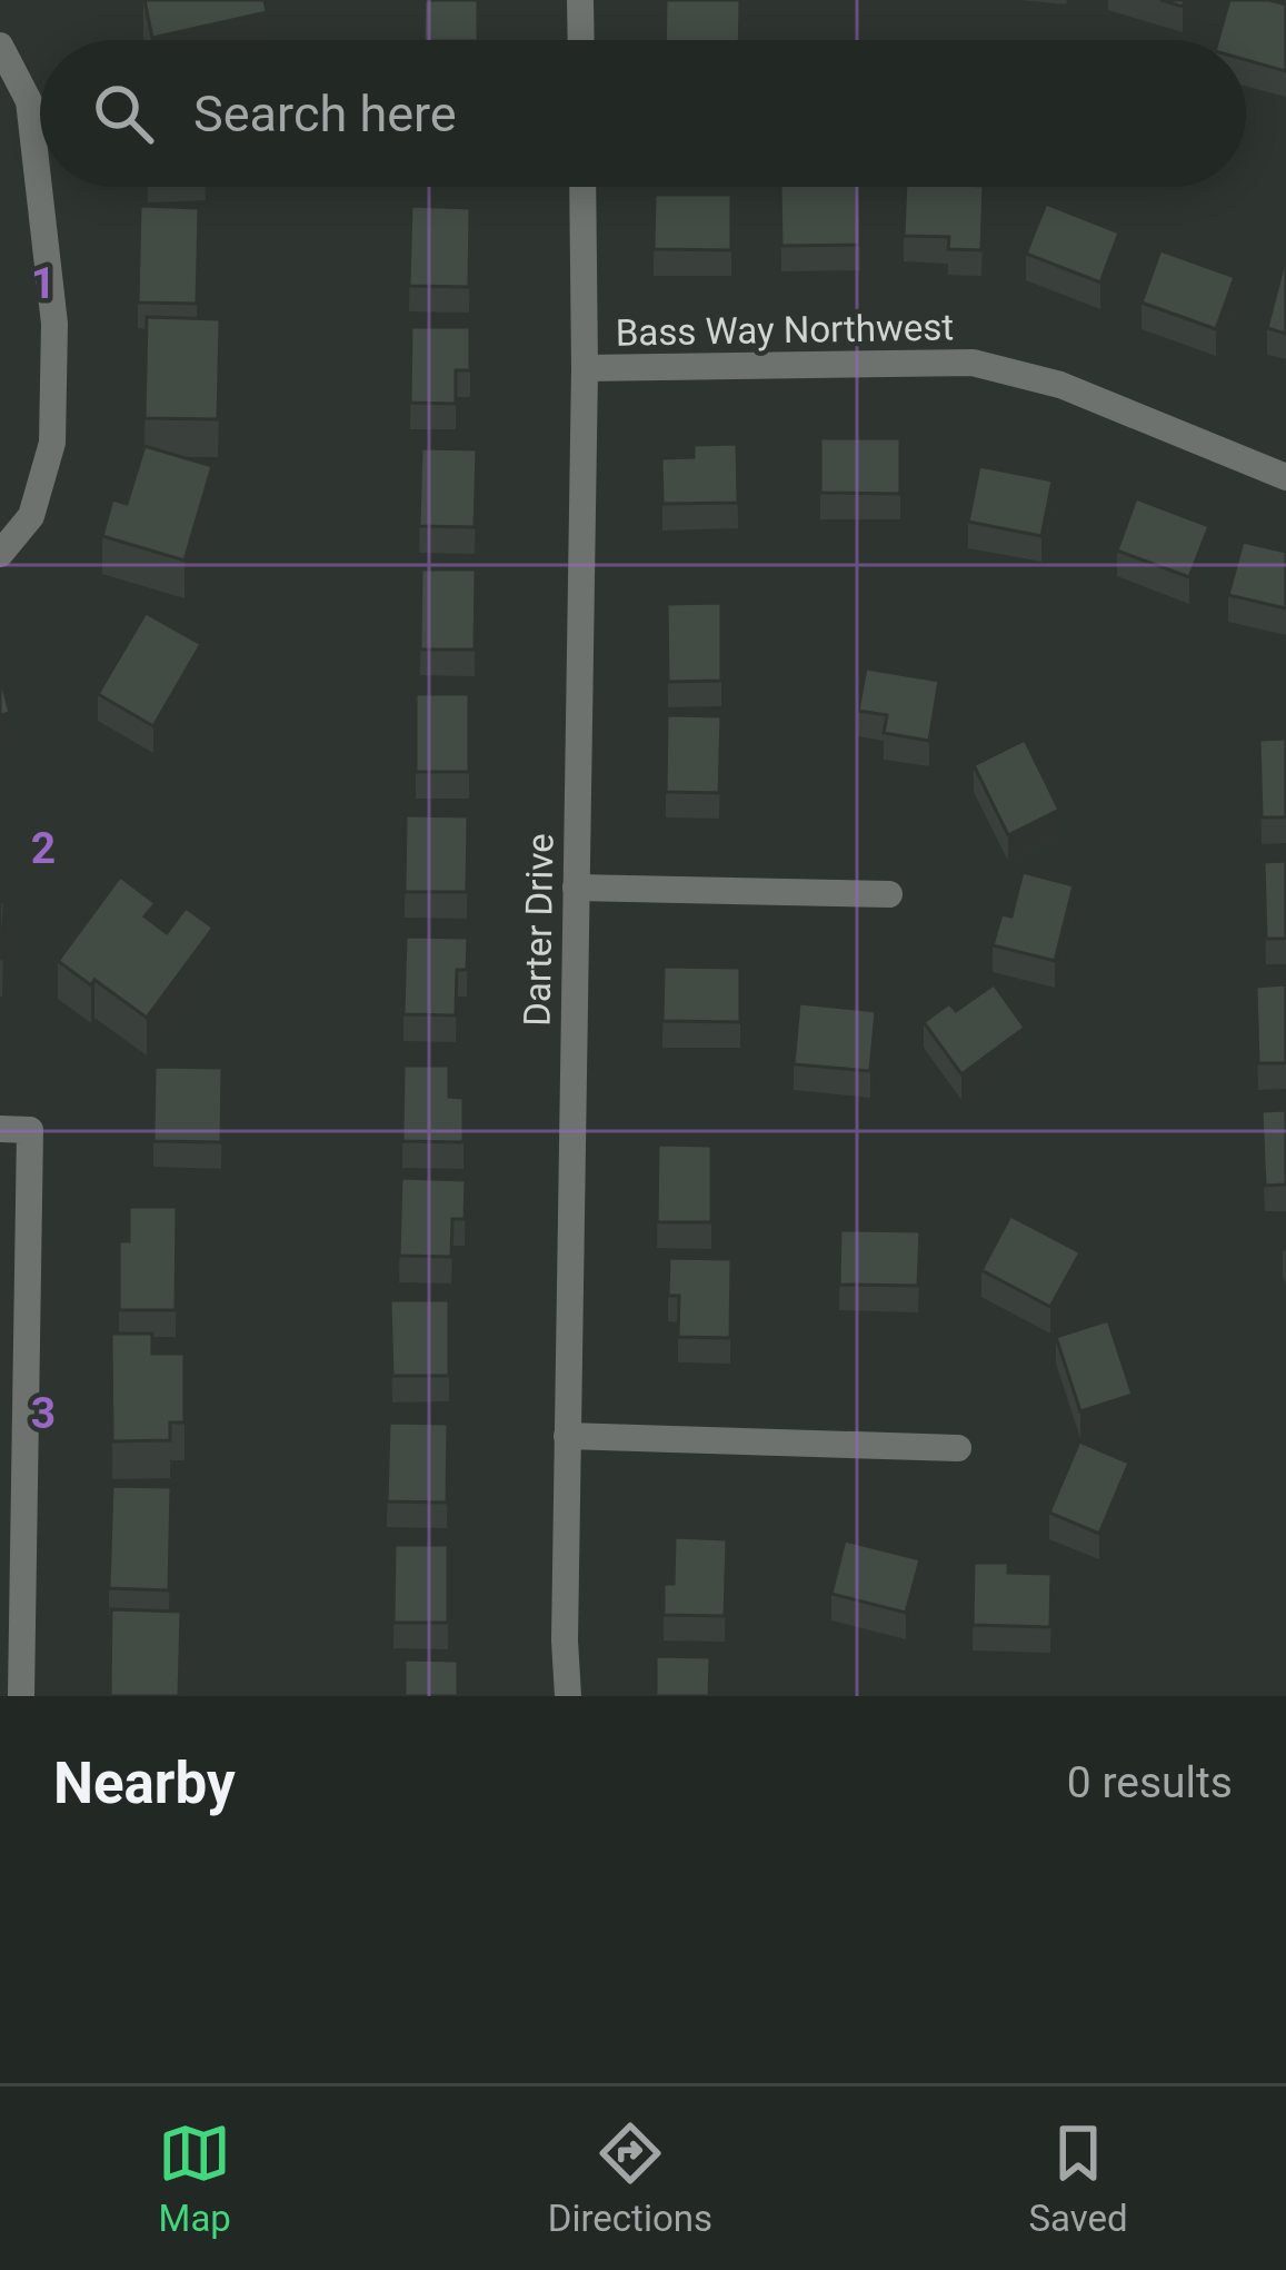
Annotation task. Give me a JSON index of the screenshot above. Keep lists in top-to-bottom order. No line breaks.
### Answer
{"streets":{"street":["Bass Way Northwest","Darter Drive"]},"crossings":[["Bass Way Northwest","Darter Drive"]],"page":{"search":"Search here","heading":["Nearby","0 results"],"nav":["Map","Directions","Saved"]},"grid":{"rows":["1","2","3"]}}
